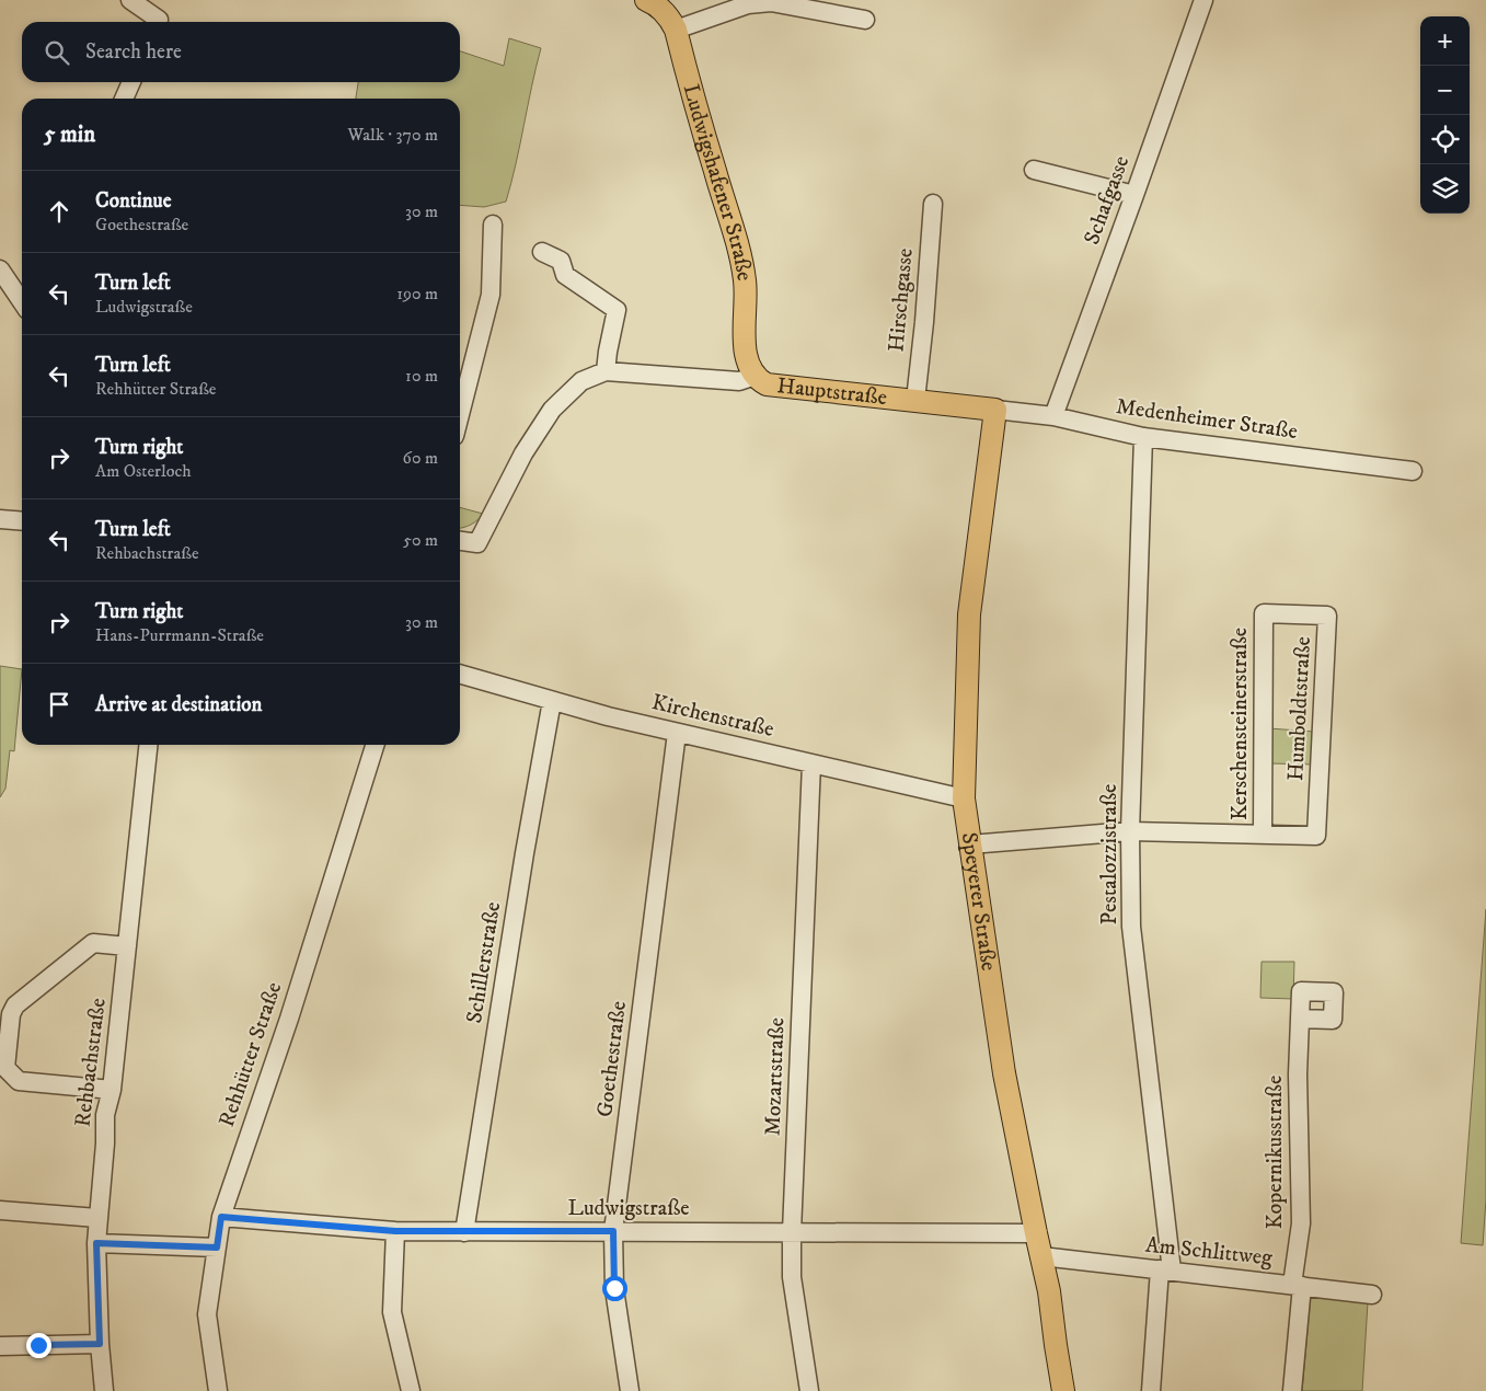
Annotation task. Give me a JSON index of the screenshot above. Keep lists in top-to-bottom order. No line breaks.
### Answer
{"streets":{"main road":["Ludwigshafener Straße","Hauptstraße","Speyerer Straße"],"street":["Schafgasse","Hirschgasse","Medenheimer Straße","Humboldtstraße","Kirchenstraße","Kerschensteinerstraße","Pestalozzistraße","Schillerstraße","Rehhütter Straße","Goethestraße","Rehbachstraße","Mozartstraße","Kopernikusstraße","Ludwigstraße","Am Schlittweg"]},"crossings":[["Ludwigshafener Straße","Hauptstraße"],["Schafgasse","Medenheimer Straße"],["Hirschgasse","Hauptstraße"],["Hauptstraße","Medenheimer Straße"],["Hauptstraße","Speyerer Straße"],["Medenheimer Straße","Pestalozzistraße"],["Medenheimer Straße","Speyerer Straße"],["Humboldtstraße","Kerschensteinerstraße"],["Kirchenstraße","Speyerer Straße"],["Kirchenstraße","Schillerstraße"],["Kirchenstraße","Goethestraße"],["Kirchenstraße","Mozartstraße"],["Pestalozzistraße","Am Schlittweg"],["Speyerer Straße","Ludwigstraße"],["Speyerer Straße","Am Schlittweg"],["Schillerstraße","Ludwigstraße"],["Rehhütter Straße","Ludwigstraße"],["Goethestraße","Ludwigstraße"],["Mozartstraße","Ludwigstraße"],["Kopernikusstraße","Am Schlittweg"]],"page":{"map_buttons":["+","−"],"search":"Search here","heading":["5 min","Walk · 370 m"],"list":[["Continue","Goethestraße","30 m"],["Turn left","Ludwigstraße","190 m"],["Turn left","Rehhütter Straße","10 m"],["Turn right","Am Osterloch","60 m"],["Turn left","Rehbachstraße","50 m"],["Turn right","Hans-Purrmann-Straße","30 m"],"Arrive at destination"]}}
